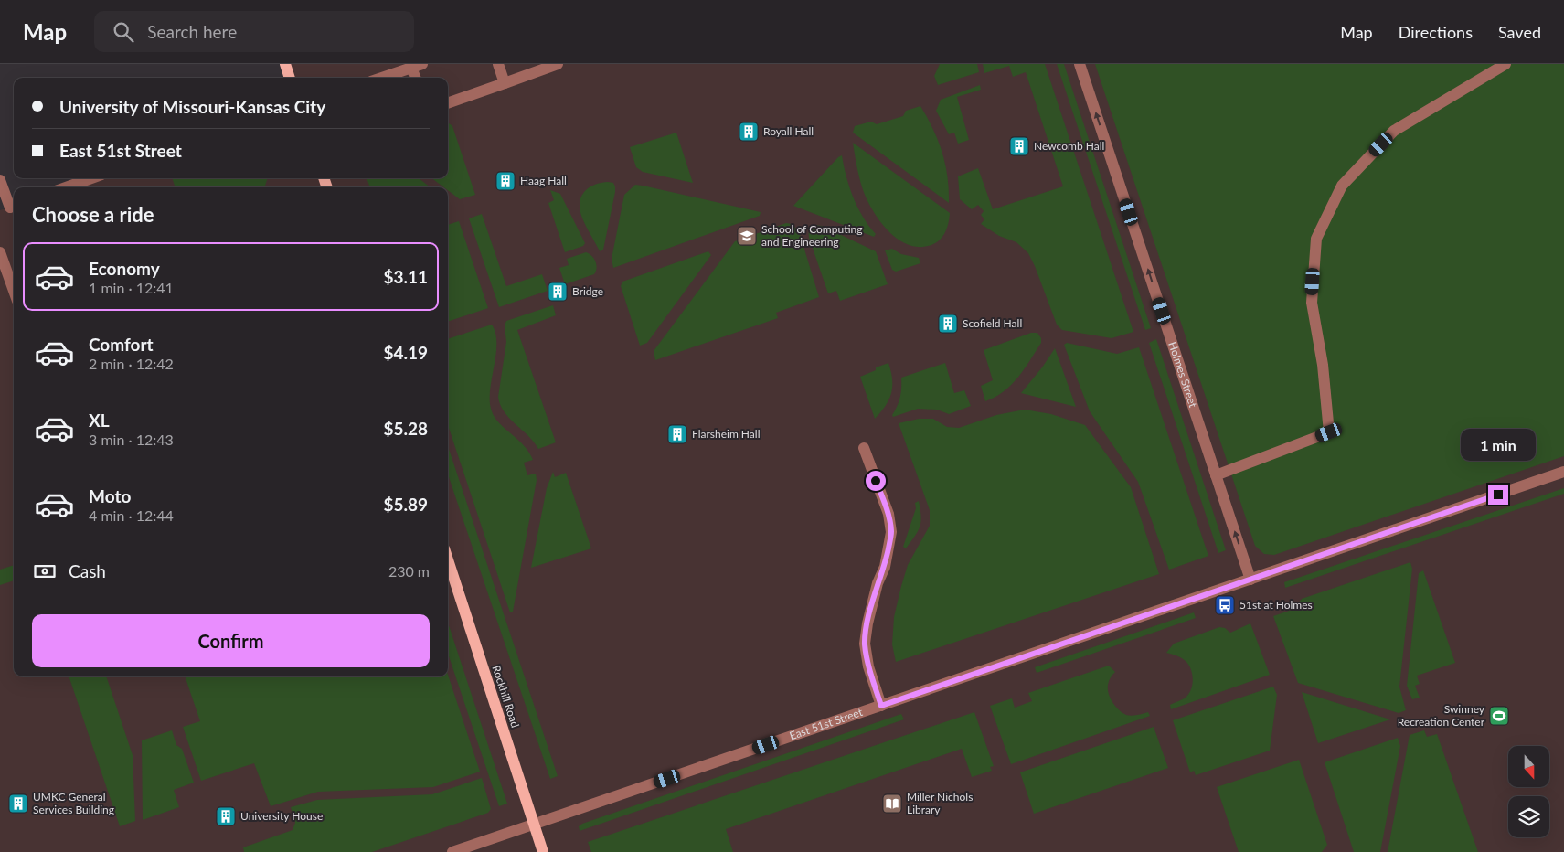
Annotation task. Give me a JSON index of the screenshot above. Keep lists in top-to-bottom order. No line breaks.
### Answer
{"streets":{"main road":["Rockhill Road"],"street":["Holmes Street","East 51st Street"]},"crossings":[["Holmes Street","East 51st Street"],["Rockhill Road","East 51st Street"]],"one_way":["Holmes Street"],"places":{"building":["Royall Hall","Newcomb Hall","Haag Hall","Bridge","Scofield Hall","Flarsheim Hall","UMKC General Services Building","University House"],"school or university":["School of Computing and Engineering"],"bus stop":["51st at Holmes"],"sports":["Swinney Recreation Center"],"library":["Miller Nichols Library"]},"north":"bottom","page":{"header":"Map","search":"Search here","nav":["Map","Directions","Saved"],"banner":["University of Missouri-Kansas City","East 51st Street"],"heading":"Choose a ride","list":[{"name":"Economy","note":"1 min · 12:41","value":"$3.11"},{"name":"Comfort","note":"2 min · 12:42","value":"$4.19"},{"name":"XL","note":"3 min · 12:43","value":"$5.28"},{"name":"Moto","note":"4 min · 12:44","value":"$5.89"}],"bubble":"1 min","pay":["Cash","230 m"],"buttons":"Confirm"}}
